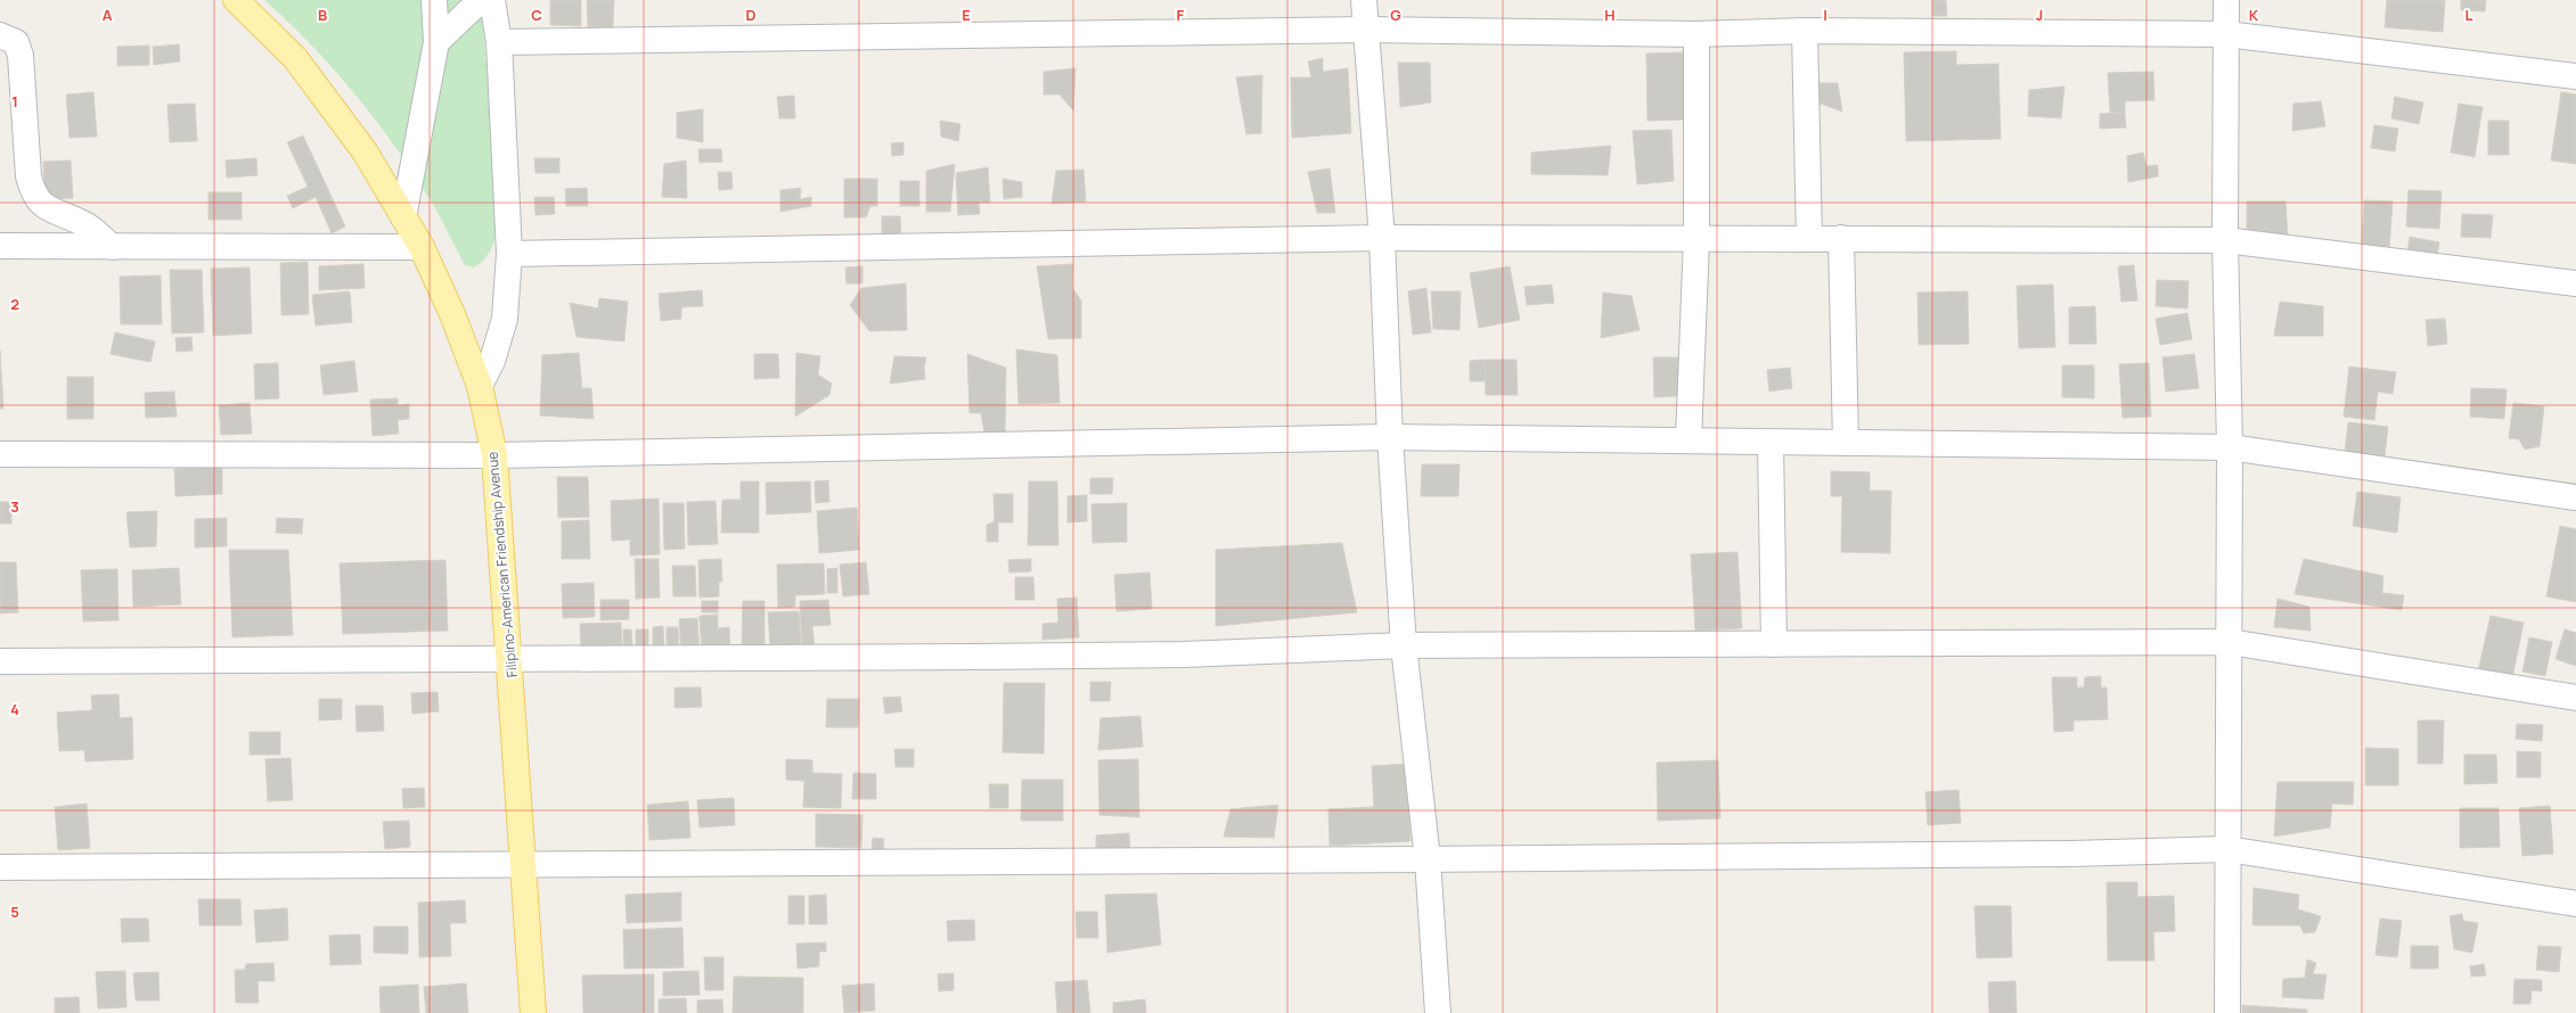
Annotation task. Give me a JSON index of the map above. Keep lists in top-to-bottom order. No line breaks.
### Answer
{"streets":{"main road":["Filipino-American Friendship Avenue"]},"grid":{"columns":["A","B","C","D","E","F","G","H","I","J","K","L"],"rows":["1","2","3","4","5"]}}
